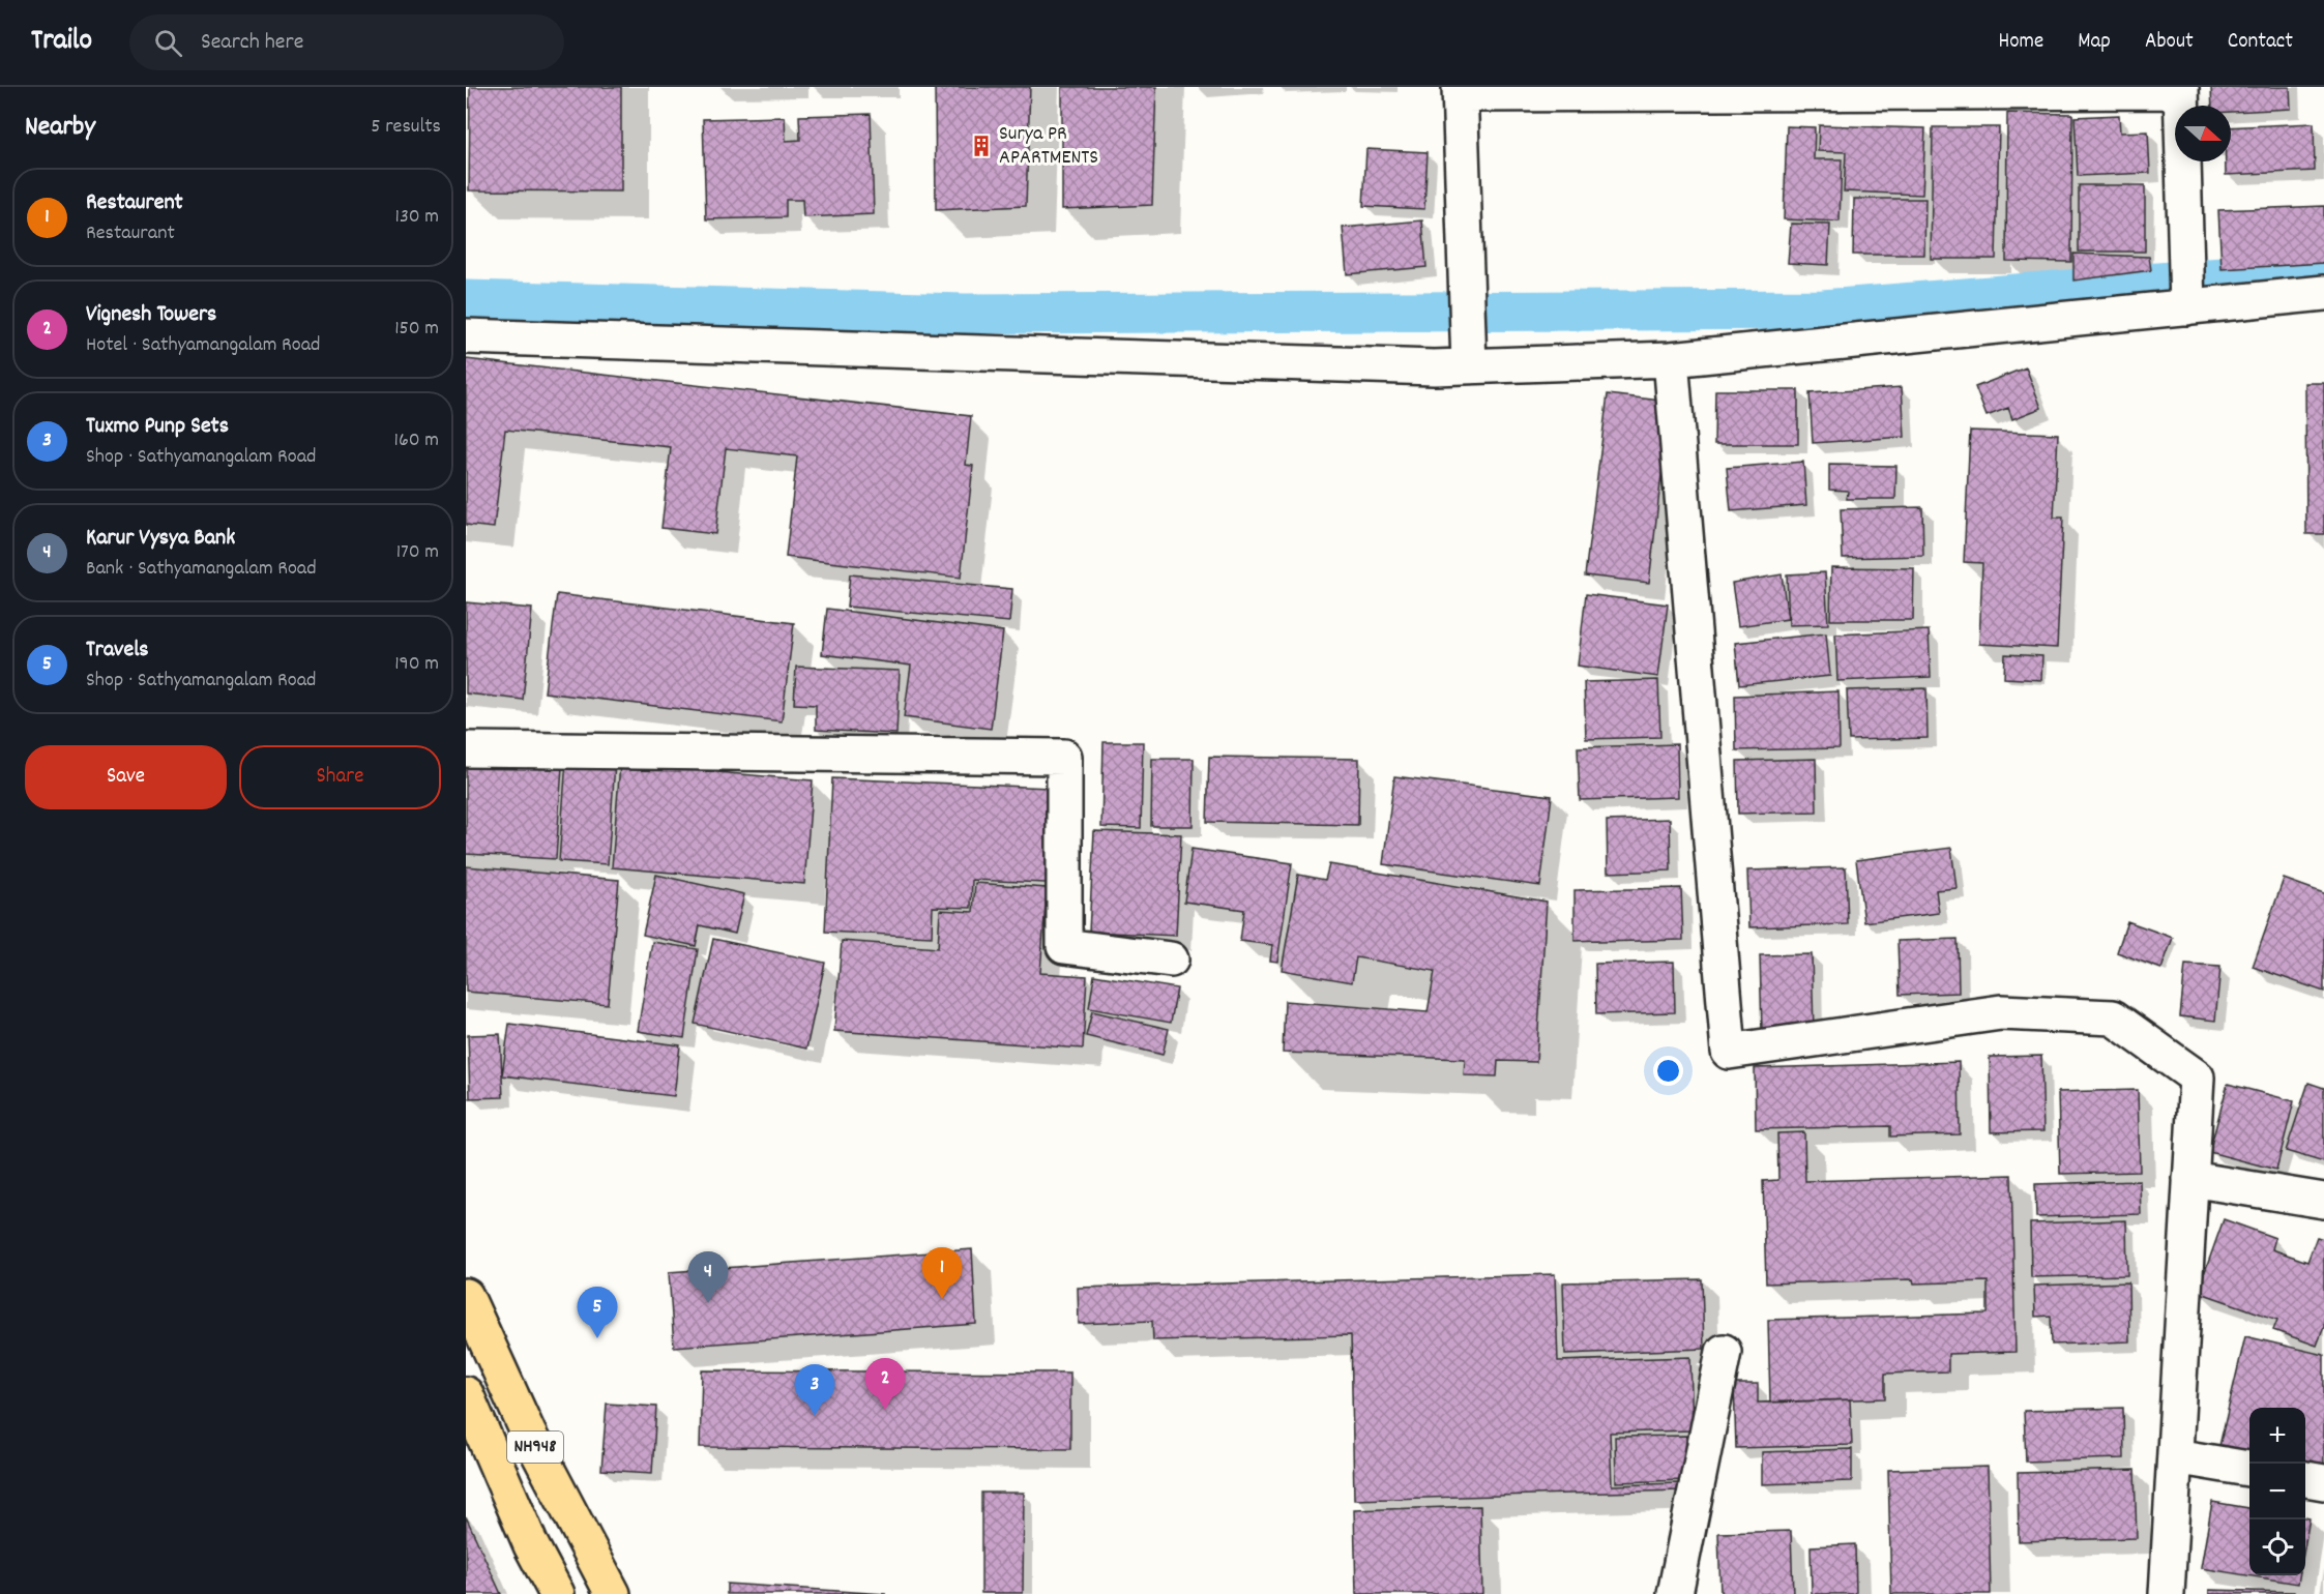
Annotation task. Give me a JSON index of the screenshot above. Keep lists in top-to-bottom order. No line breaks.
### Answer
{"streets":{"highway":["NH948"]},"places":{"building":["Surya PR APARTMENTS"]},"north":"right","page":{"header":"Trailo","search":"Search here","nav":["Home","Map","About","Contact"],"heading":["Nearby","5 results"],"list":[{"mark":"1","name":"Restaurent","note":"Restaurant","value":"130 m"},{"mark":"2","name":"Vignesh Towers","note":"Hotel · Sathyamangalam Road","value":"150 m"},{"mark":"3","name":"Tuxmo Punp Sets","note":"Shop · Sathyamangalam Road","value":"160 m"},{"mark":"4","name":"Karur Vysya Bank","note":"Bank · Sathyamangalam Road","value":"170 m"},{"mark":"5","name":"Travels","note":"Shop · Sathyamangalam Road","value":"190 m"}],"buttons":["Save","Share"],"pins":["1","4","5","2","3"],"map_buttons":["+","−"]}}
